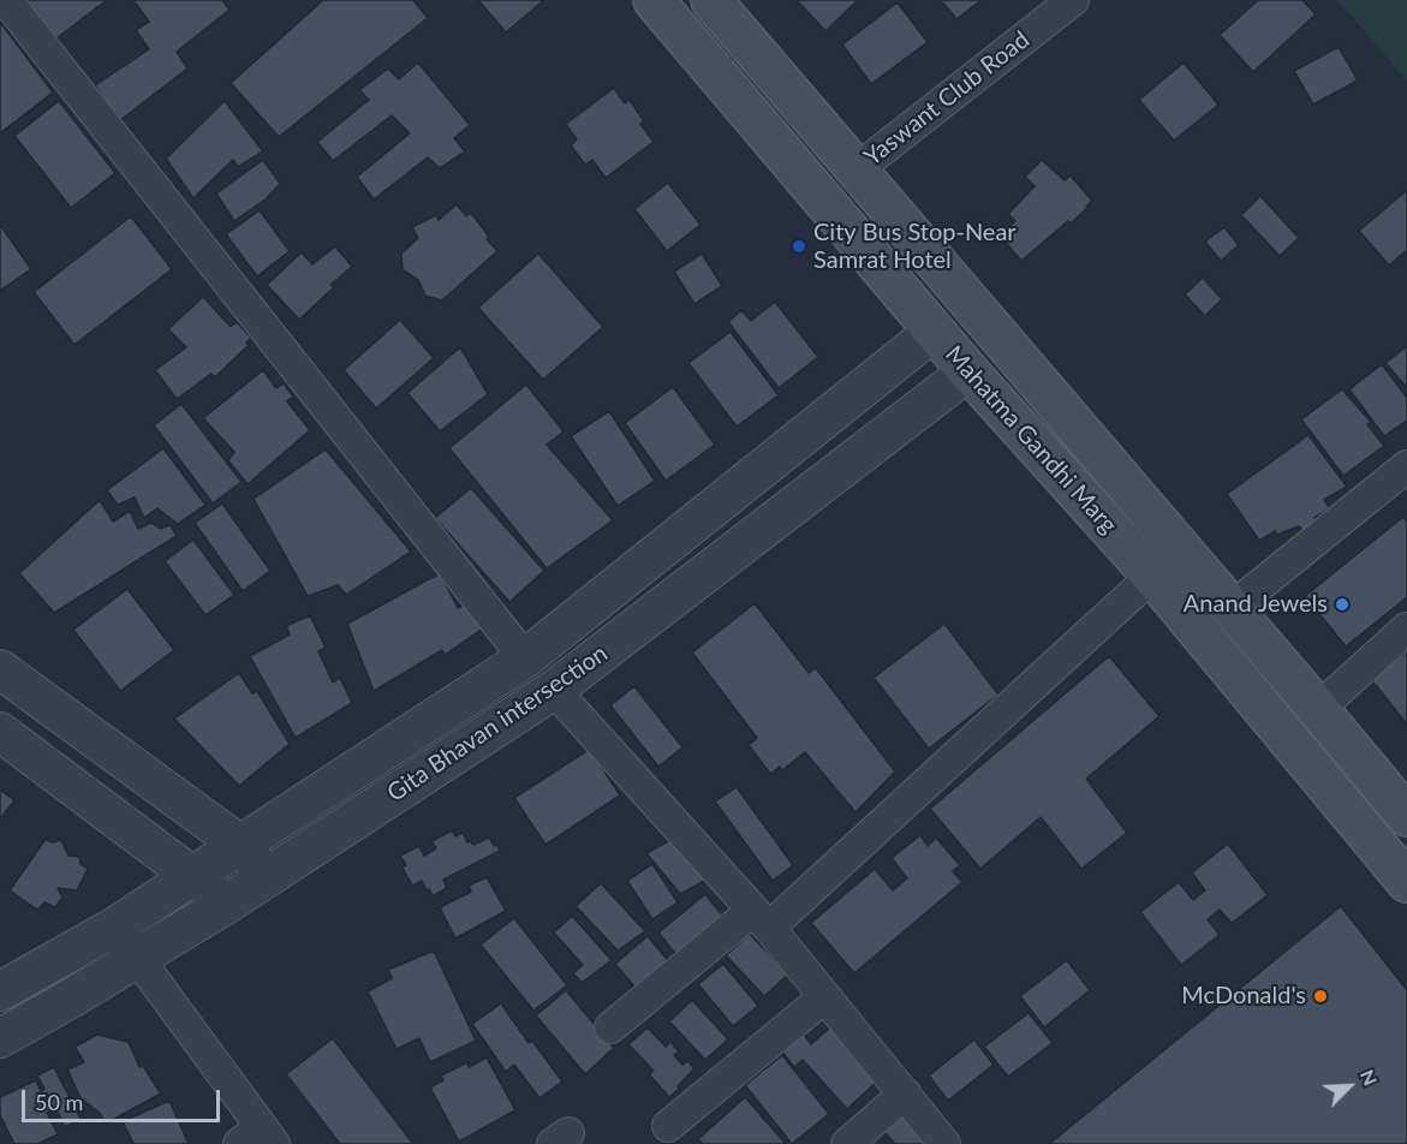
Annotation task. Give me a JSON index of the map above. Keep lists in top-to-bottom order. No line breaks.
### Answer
{"streets":{"main road":["Mahatma Gandhi Marg"],"street":["Yaswant Club Road","Gita Bhavan intersection"]},"crossings":[["Yaswant Club Road","Mahatma Gandhi Marg"],["Mahatma Gandhi Marg","Gita Bhavan intersection"]],"places":["City Bus Stop-Near Samrat Hotel","Anand Jewels","McDonald's"],"scale_bar":"50 m","north":"top right"}
